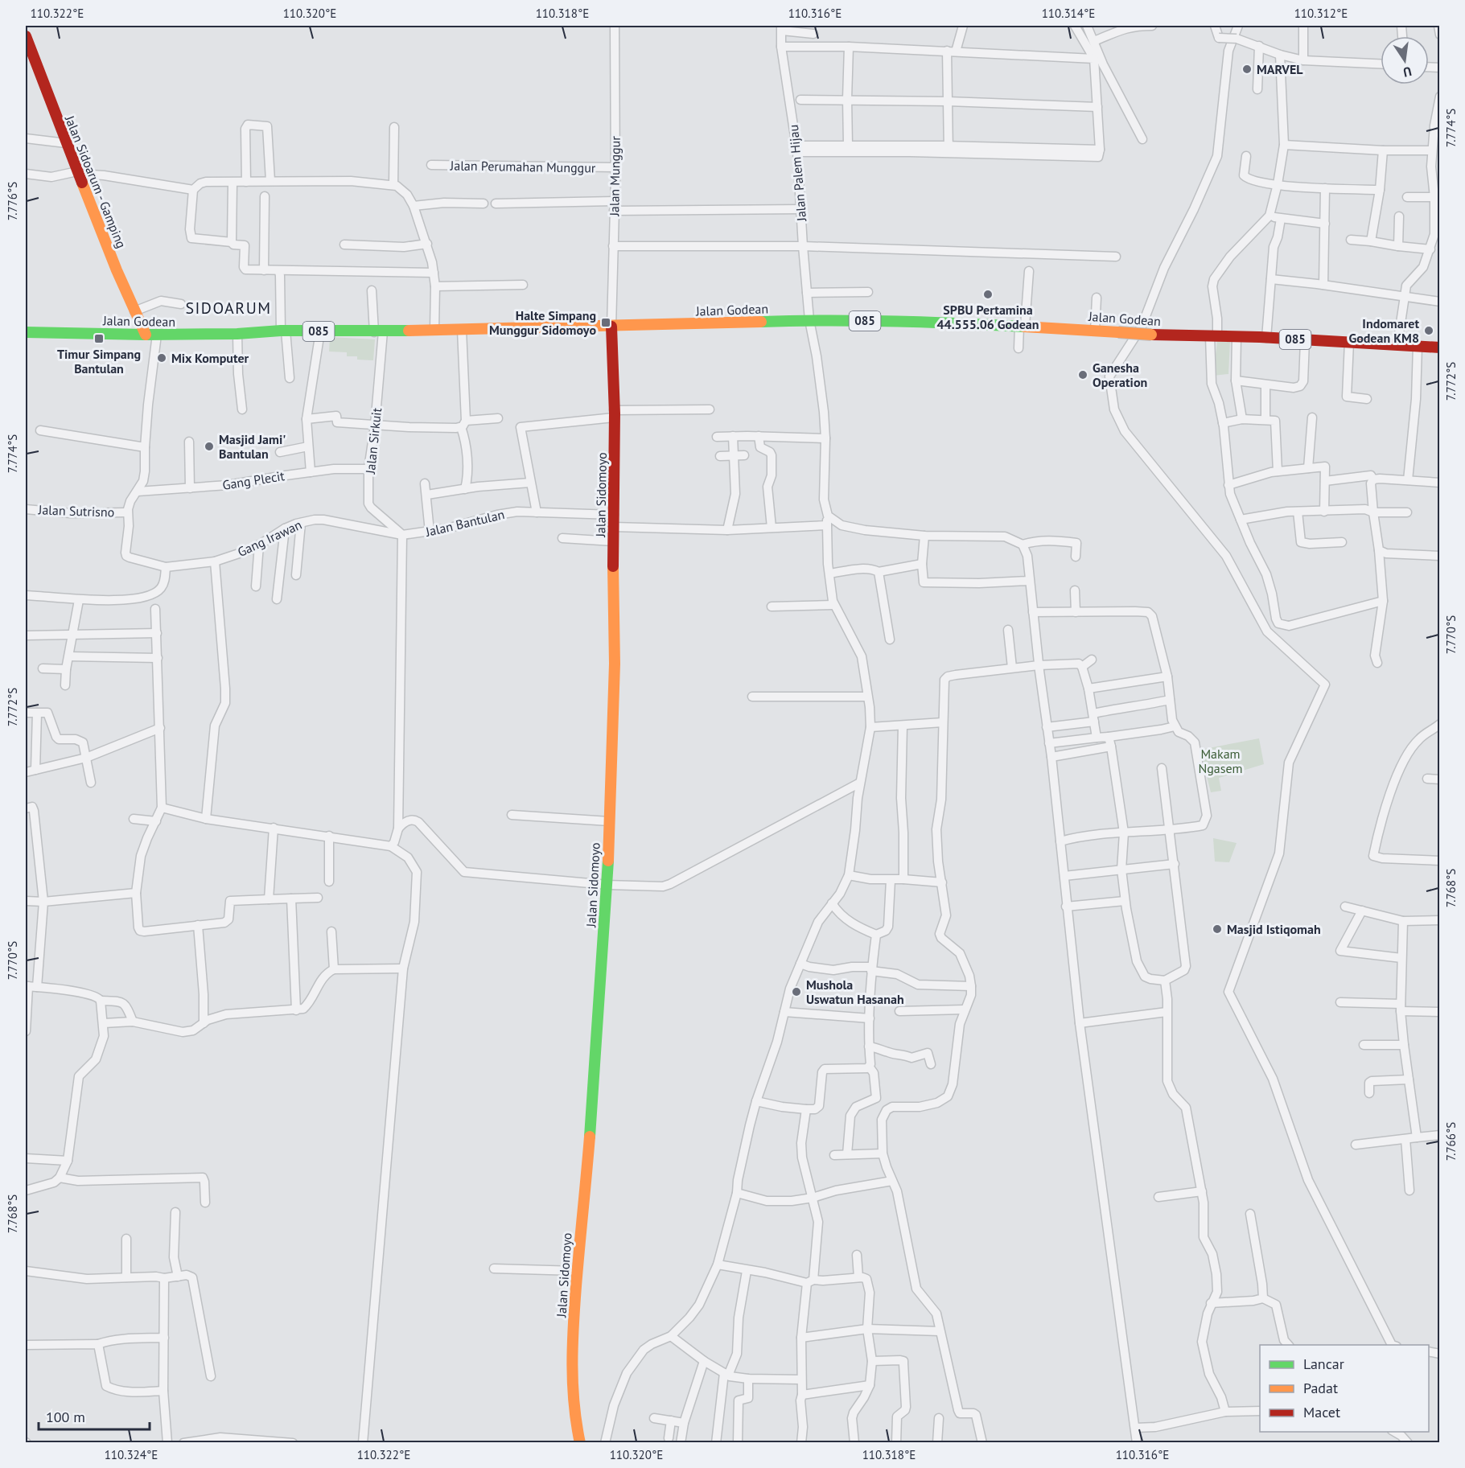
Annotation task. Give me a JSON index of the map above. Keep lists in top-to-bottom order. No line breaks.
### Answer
{"streets":{"main road":["Jalan Sidoarum - Gamping","Jalan Godean","085","Jalan Sidomoyo"],"street":["Jalan Perumahan Munggur","Jalan Palem Hijau","Jalan Munggur","Jalan Sirkuit","Gang Plecit","Jalan Sutrisno","Jalan Bantulan","Gang Irawan"]},"crossings":[["Jalan Perumahan Munggur","Jalan Munggur"],["Jalan Palem Hijau","Jalan Godean"],["Jalan Munggur","Jalan Godean"],["Jalan Munggur","Jalan Sidomoyo"],["Jalan Sidoarum - Gamping","Jalan Godean"],["Jalan Godean","Jalan Sirkuit"],["Jalan Godean","Jalan Sidomoyo"],["Jalan Sirkuit","Gang Plecit"],["Jalan Sirkuit","Jalan Bantulan"],["Jalan Sirkuit","Gang Irawan"],["Jalan Sidomoyo","Jalan Bantulan"],["Jalan Bantulan","Gang Irawan"]],"districts":["SIDOARUM"],"parks":["Makam Ngasem"],"places":{"other":["MARVEL","SPBU Pertamina 44.555.06 Godean","Indomaret Godean KM8","Mix Komputer","Ganesha Operation","Masjid Jami' Bantulan","Masjid Istiqomah","Mushola Uswatun Hasanah"],"transit":["Halte Simpang Munggur Sidomoyo","Timur Simpang Bantulan"]},"legend":["Lancar","Padat","Macet"],"scale_bar":"100 m","north":"bottom","coordinates":["110.322°E","110.320°E","110.318°E","110.316°E","110.314°E","110.312°E","7.774°S","7.776°S","7.772°S","7.770°S","7.768°S","7.766°S","110.324°E"]}
